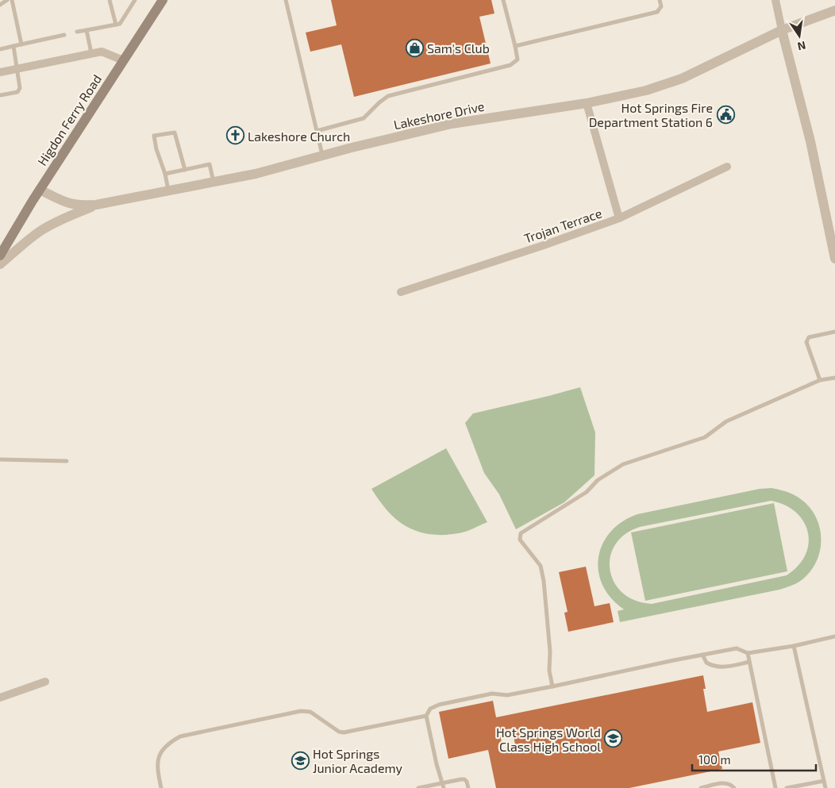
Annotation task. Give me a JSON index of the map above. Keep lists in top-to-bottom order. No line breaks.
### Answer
{"streets":{"main road":["Higdon Ferry Road"],"street":["Lakeshore Drive","Trojan Terrace"]},"crossings":[["Lakeshore Drive","Higdon Ferry Road"]],"places":{"shop":["Sam's Club"],"public building":["Hot Springs Fire Department Station 6"],"church":["Lakeshore Church"],"school or university":["Hot Springs World Class High School","Hot Springs Junior Academy"]},"scale_bar":"100 m","north":"bottom"}
